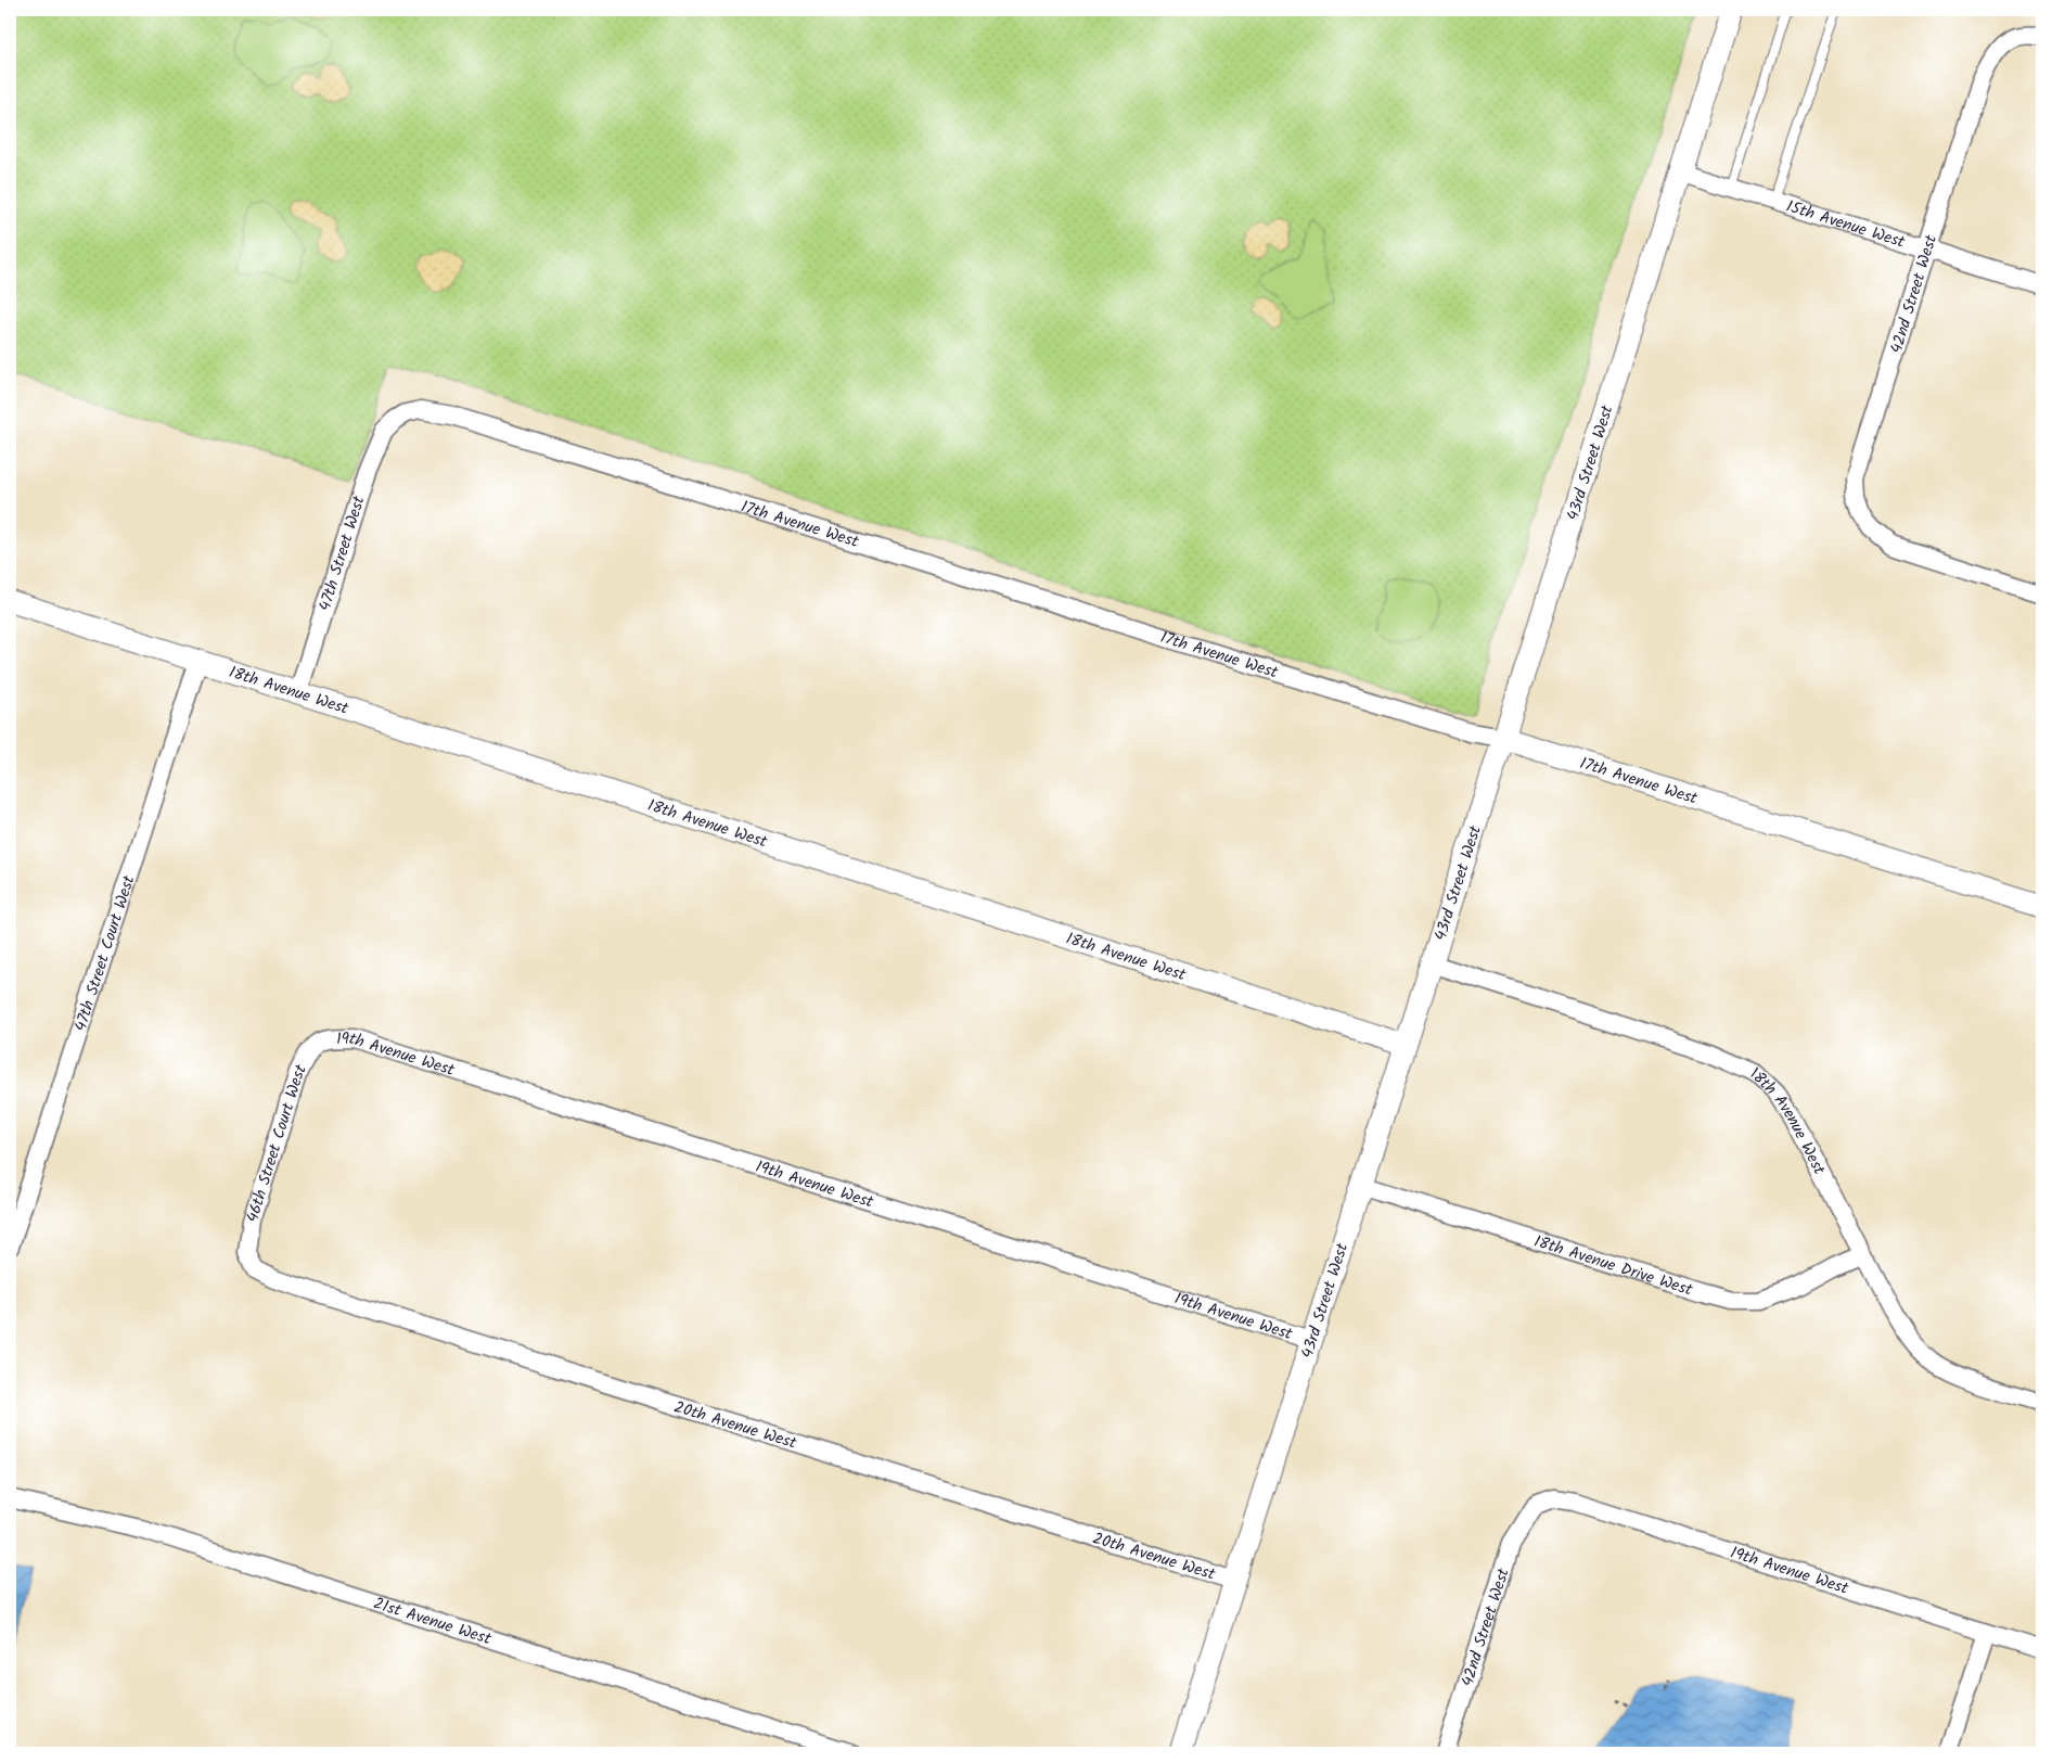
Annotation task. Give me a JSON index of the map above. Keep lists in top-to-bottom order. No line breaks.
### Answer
{"streets":{"street":["15th Avenue West","42nd Street West","43rd Street West","17th Avenue West","47th Street West","18th Avenue West","47th Street Court West","19th Avenue West","46th Street Court West","18th Avenue Drive West","20th Avenue West","21st Avenue West"]},"crossings":[["15th Avenue West","42nd Street West"],["15th Avenue West","43rd Street West"],["42nd Street West","19th Avenue West"],["43rd Street West","17th Avenue West"],["43rd Street West","18th Avenue West"],["43rd Street West","19th Avenue West"],["43rd Street West","18th Avenue Drive West"],["43rd Street West","20th Avenue West"],["17th Avenue West","47th Street West"],["47th Street West","18th Avenue West"],["18th Avenue West","47th Street Court West"],["18th Avenue West","18th Avenue Drive West"],["19th Avenue West","46th Street Court West"],["46th Street Court West","20th Avenue West"]]}
